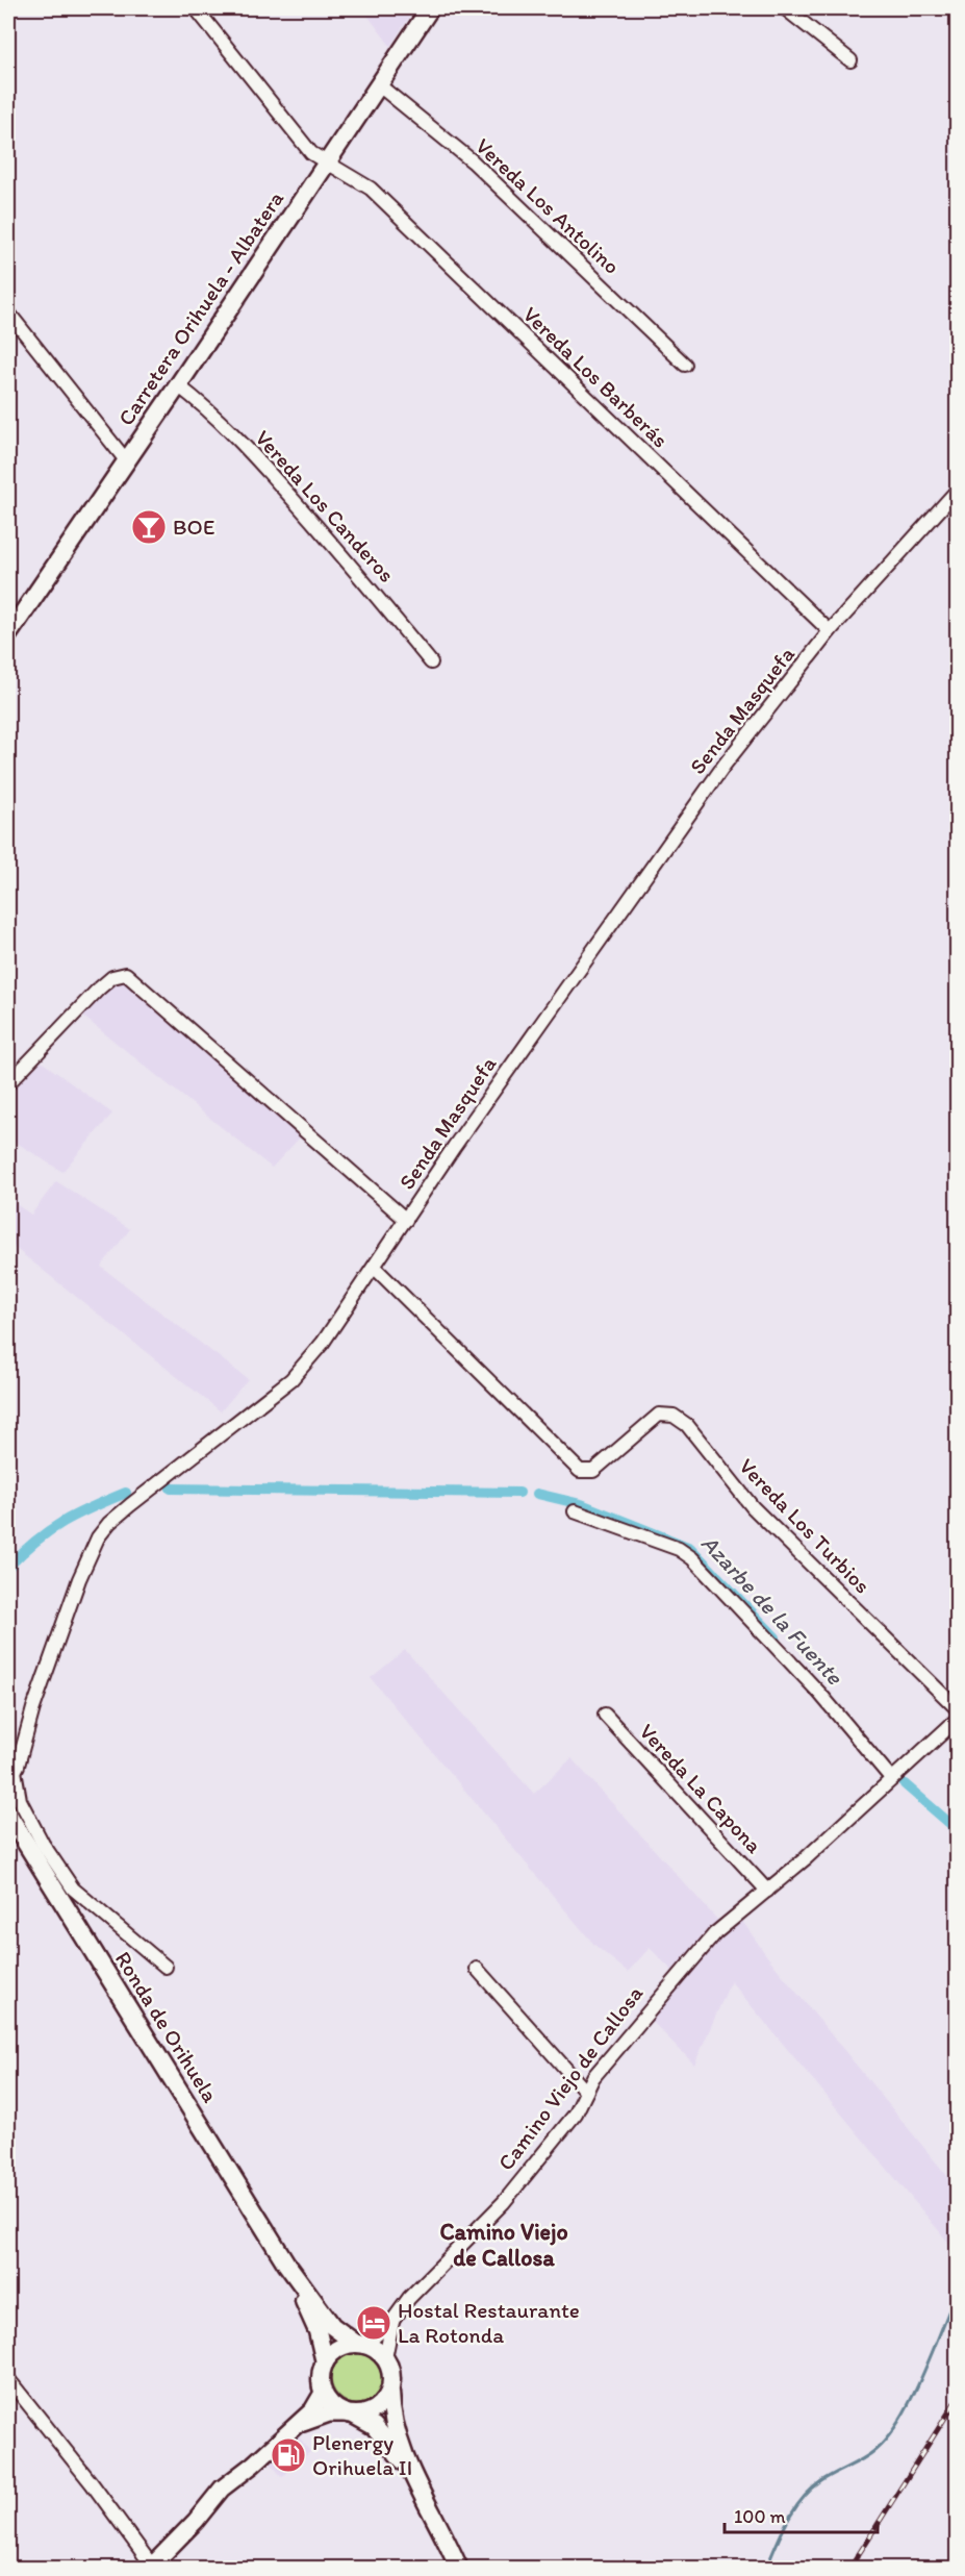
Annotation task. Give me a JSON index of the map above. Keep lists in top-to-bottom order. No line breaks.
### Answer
{"streets":{"main road":["Carretera Orihuela - Albatera","Ronda de Orihuela"],"street":["Vereda Los Antolino","Vereda Los Barberás","Vereda Los Canderos","Senda Masquefa","Vereda Los Turbios","Vereda La Capona","Camino Viejo de Callosa"]},"crossings":[["Vereda Los Antolino","Carretera Orihuela - Albatera"],["Carretera Orihuela - Albatera","Vereda Los Barberás"],["Carretera Orihuela - Albatera","Vereda Los Canderos"],["Vereda Los Barberás","Senda Masquefa"],["Senda Masquefa","Vereda Los Turbios"],["Vereda La Capona","Camino Viejo de Callosa"],["Ronda de Orihuela","Camino Viejo de Callosa"]],"districts":["Camino Viejo de Callosa"],"water":["Azarbe de la Fuente"],"places":{"bar":["BOE"],"hotel":["Hostal Restaurante La Rotonda"],"fuel station":["Plenergy Orihuela II"]},"scale_bar":"100 m"}
